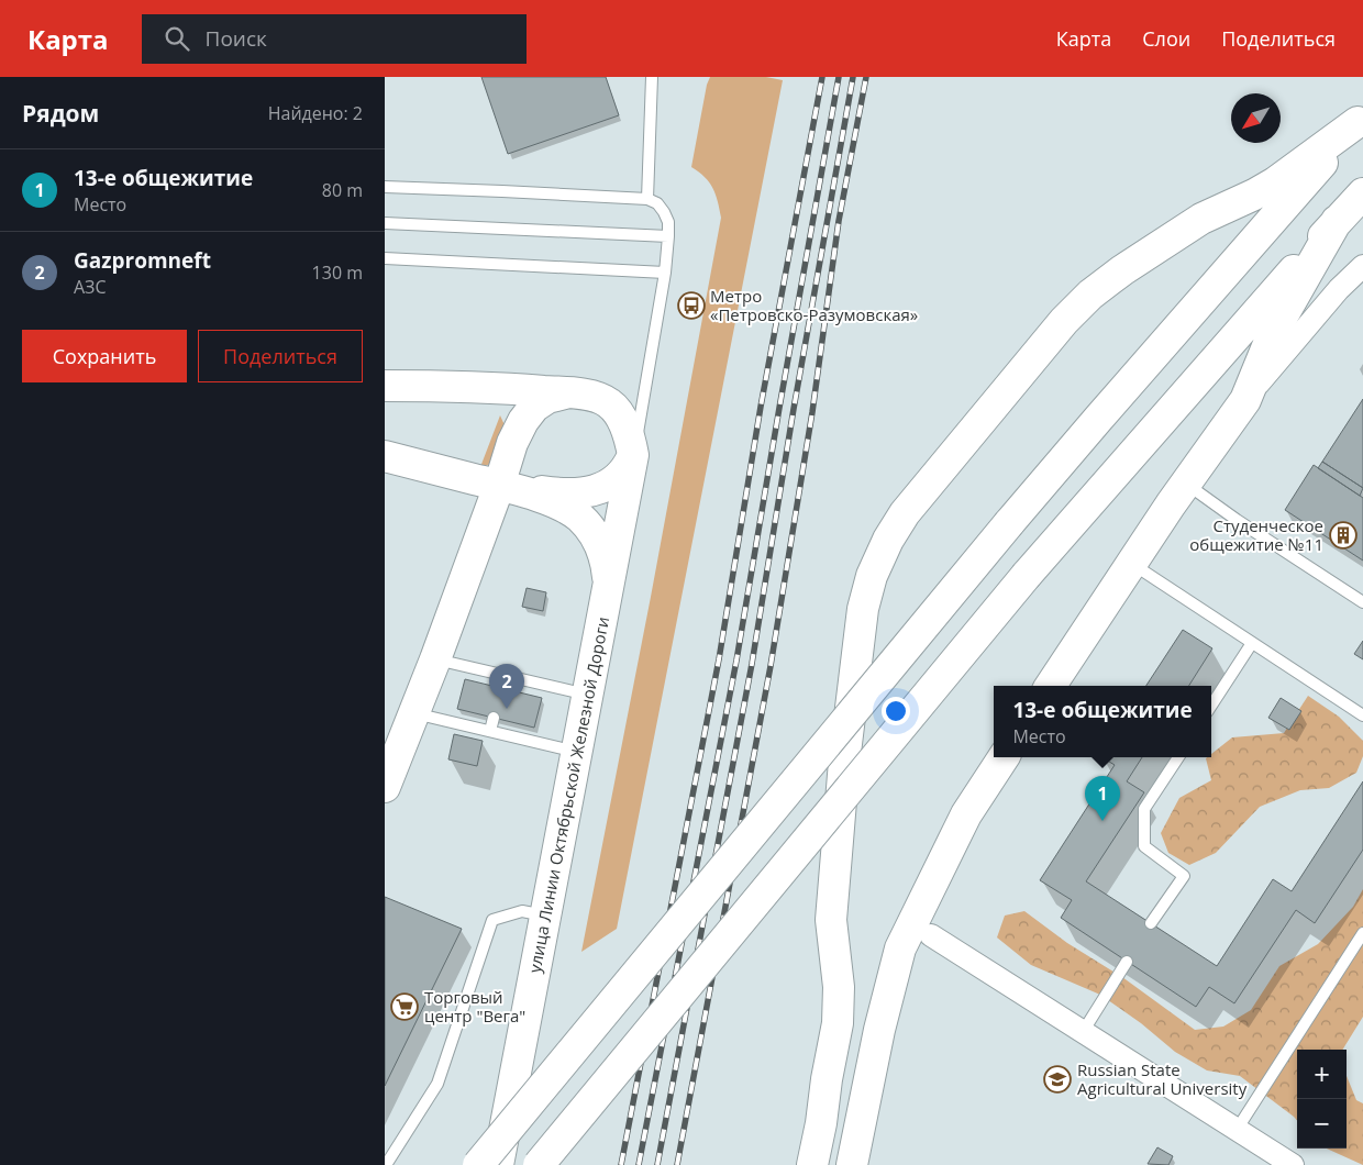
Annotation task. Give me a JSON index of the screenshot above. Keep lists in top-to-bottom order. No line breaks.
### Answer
{"streets":{"main road":["улица Линии Октябрьской Железной Дороги"]},"places":{"bus stop":["Метро «Петровско-Разумовская»"],"building":["Студенческое общежитие №11"],"supermarket":["Торговый центр \"Вега\""],"school or university":["Russian State Agricultural University"]},"north":"bottom left","page":{"header":"Карта","search":"Поиск","nav":["Карта","Слои","Поделиться"],"heading":["Рядом","Найдено: 2"],"list":[{"mark":"1","name":"13-е общежитие","note":"Место","value":"80 m"},{"mark":"2","name":"Gazpromneft","note":"АЗС","value":"130 m"}],"buttons":["Сохранить","Поделиться"],"pins":["2","1"],"popup":["13-е общежитие","Место"],"map_buttons":["+","−"]}}
